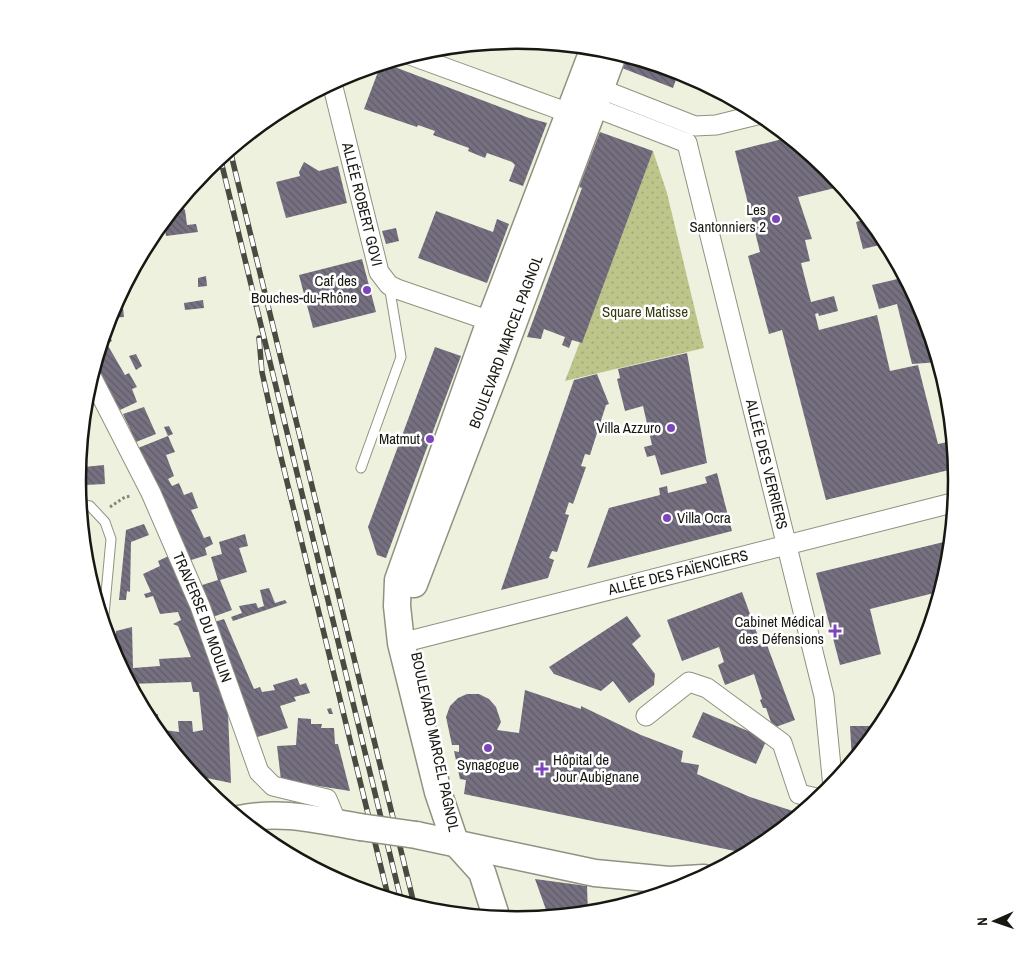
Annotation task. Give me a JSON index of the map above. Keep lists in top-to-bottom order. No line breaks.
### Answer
{"streets":{"main road":["BOULEVARD MARCEL PAGNOL"],"street":["ALLÉE ROBERT GOVI","ALLÉE DES VERRIERS","ALLÉE DES FAÏENCIERS","TRAVERSE DU MOULIN"]},"crossings":[["ALLÉE ROBERT GOVI","BOULEVARD MARCEL PAGNOL"],["BOULEVARD MARCEL PAGNOL","ALLÉE DES FAÏENCIERS"],["ALLÉE DES VERRIERS","ALLÉE DES FAÏENCIERS"]],"parks":["Square Matisse"],"places":{"other":["Les Santonniers 2","Caf des Bouches-du-Rhône","Villa Azzuro","Matmut","Villa Ocra","Synagogue"],"health":["Cabinet Médical des Défensions","Hôpital de Jour Aubignane"]},"north":"left"}
